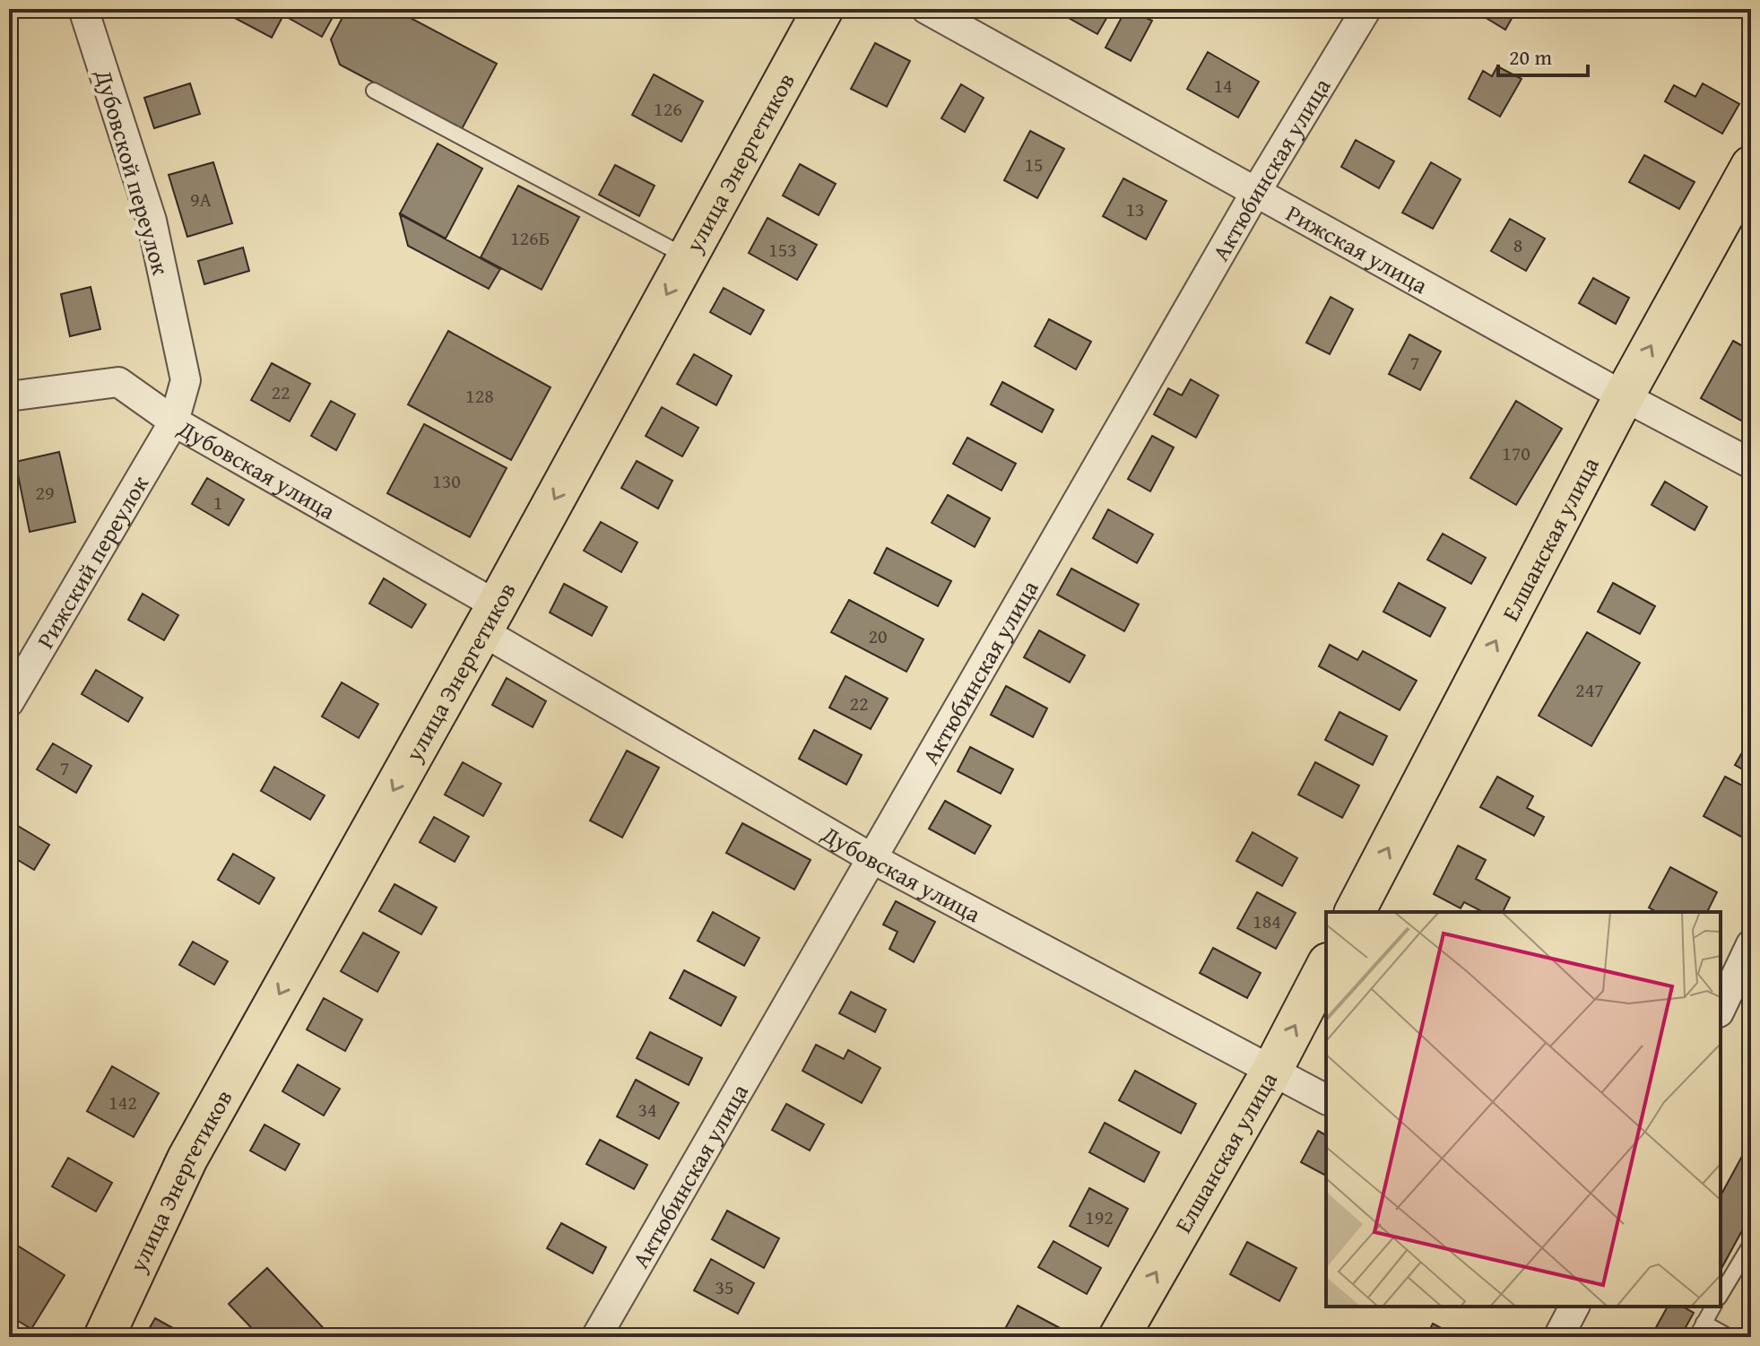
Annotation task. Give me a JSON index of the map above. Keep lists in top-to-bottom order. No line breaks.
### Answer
{"streets":{"main road":["улица Энергетиков","Елшанская улица"],"street":["Актюбинская улица","Дубовской переулок","Рижская улица","Дубовская улица","Рижский переулок"]},"crossings":[["улица Энергетиков","Дубовская улица"],["Актюбинская улица","Рижская улица"],["Актюбинская улица","Дубовская улица"],["Дубовской переулок","Дубовская улица"],["Дубовской переулок","Рижский переулок"],["Рижская улица","Елшанская улица"],["Дубовская улица","Елшанская улица"],["Дубовская улица","Рижский переулок"]],"one_way":["улица Энергетиков","Елшанская улица"],"house_numbers":["14","126","15","9А","13","126Б","8","153","7","22","128","170","130","29","1","20","247","22","7","184","142","34","192","35"],"scale_bar":"20 m"}
